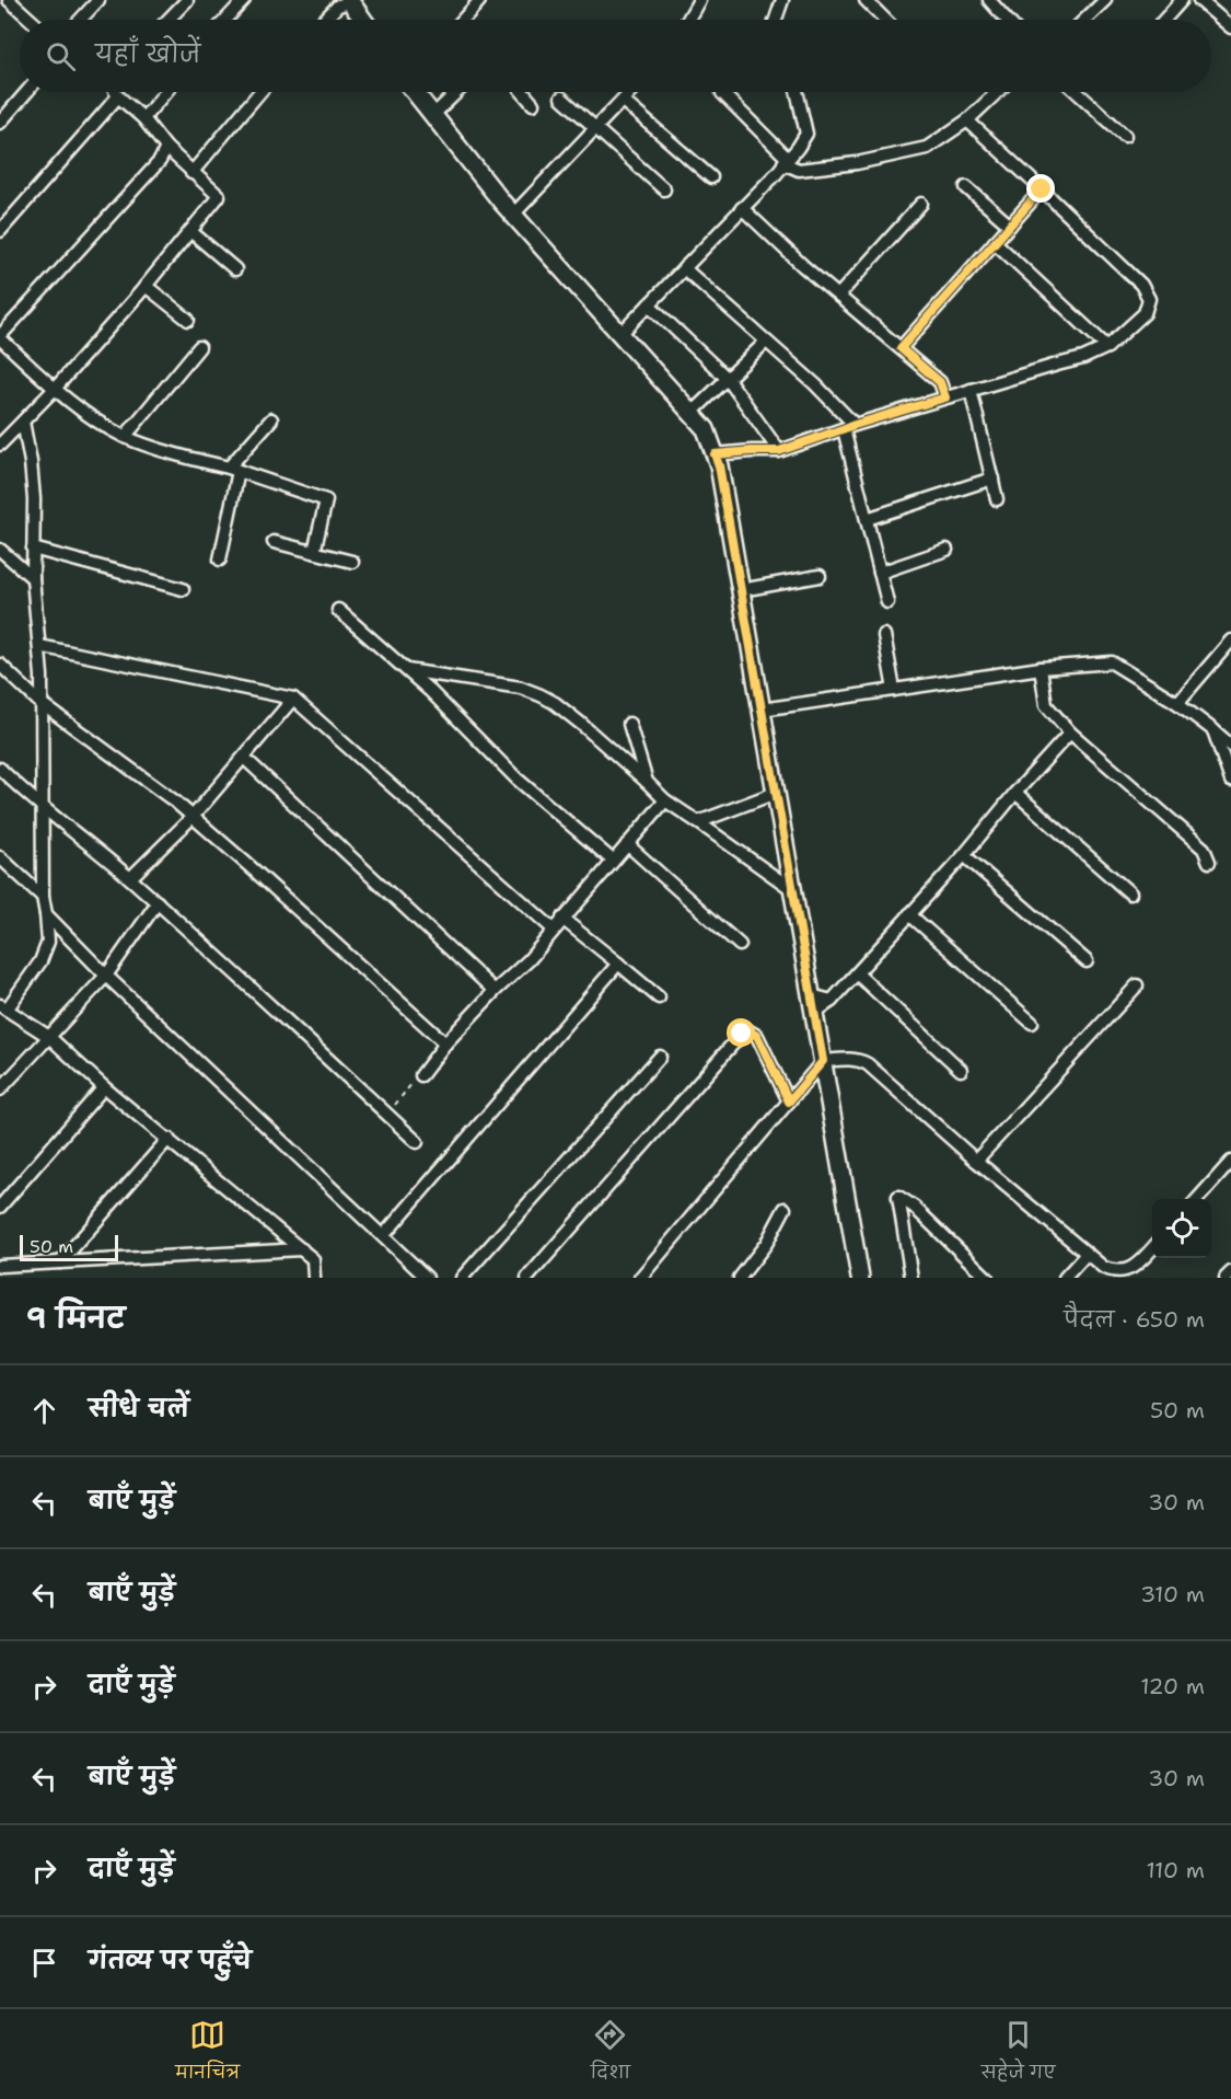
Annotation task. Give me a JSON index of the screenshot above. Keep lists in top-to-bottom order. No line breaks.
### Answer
{"scale_bar":"50 m","page":{"search":"यहाँ खोजें","scale":"50 m","heading":["9 मिनट","पैदल · 650 m"],"list":[["सीधे चलें","50 m"],["बाएँ मुड़ें","30 m"],["बाएँ मुड़ें","310 m"],["दाएँ मुड़ें","120 m"],["बाएँ मुड़ें","30 m"],["दाएँ मुड़ें","110 m"],"गंतव्य पर पहुँचे"],"nav":["मानचित्र","दिशा","सहेजे गए"]}}
